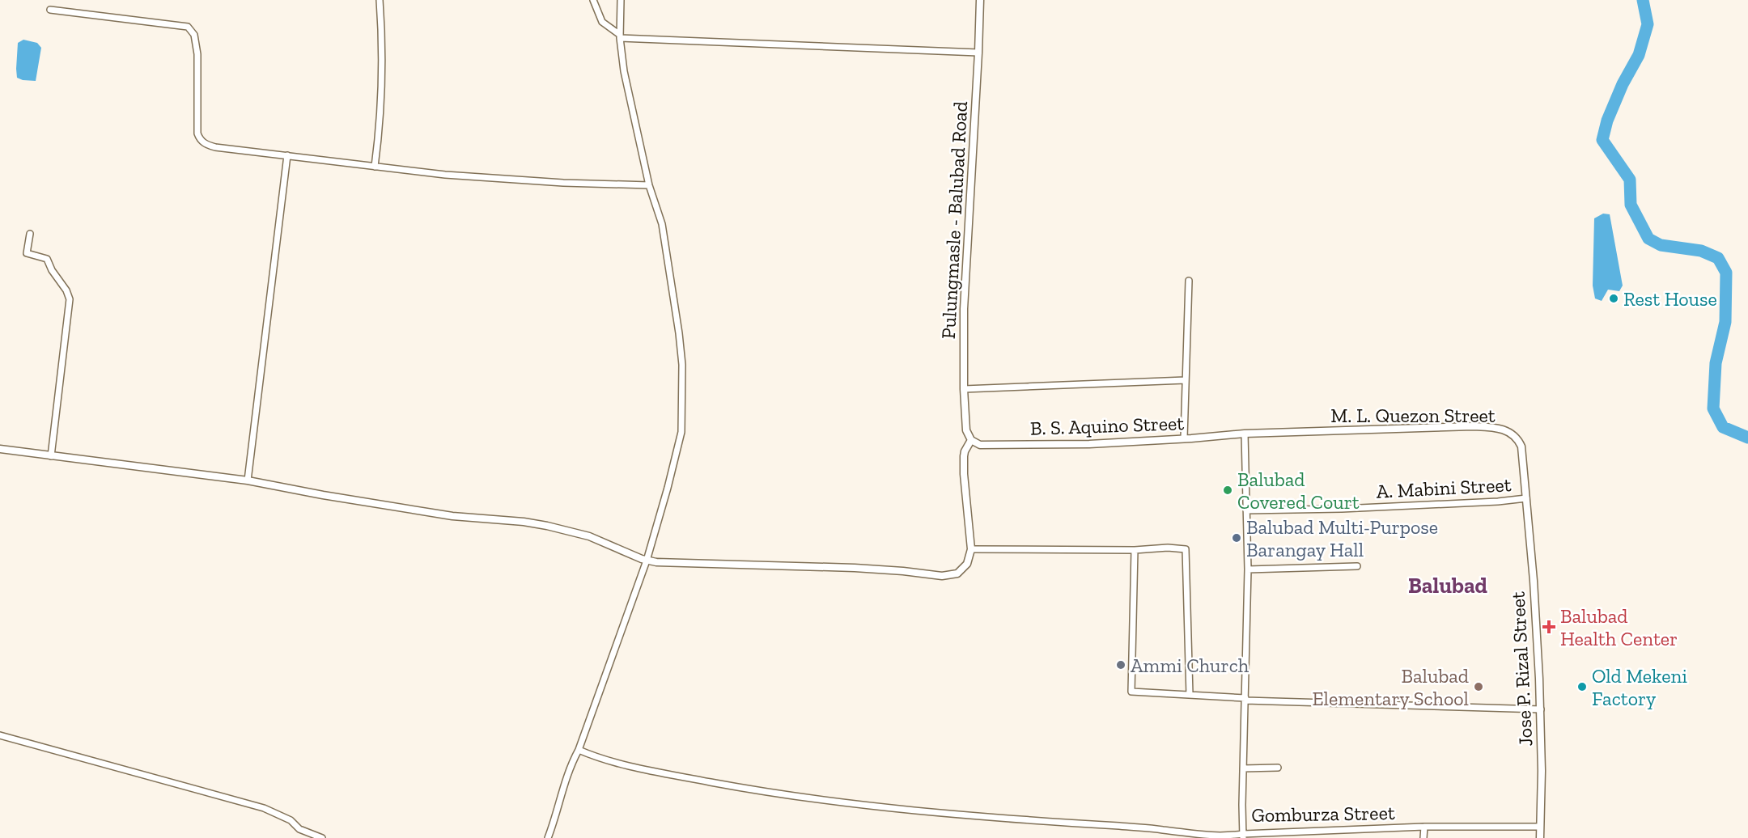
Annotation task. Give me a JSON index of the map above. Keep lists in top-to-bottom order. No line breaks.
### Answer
{"streets":{"street":["Pulungmasle - Balubad Road","M. L. Quezon Street","B. S. Aquino Street","A. Mabini Street","Jose P. Rizal Street","Gomburza Street"]},"crossings":[["Pulungmasle - Balubad Road","B. S. Aquino Street"],["M. L. Quezon Street","B. S. Aquino Street"],["M. L. Quezon Street","A. Mabini Street"],["M. L. Quezon Street","Jose P. Rizal Street"],["M. L. Quezon Street","Gomburza Street"],["B. S. Aquino Street","Gomburza Street"],["A. Mabini Street","Jose P. Rizal Street"],["A. Mabini Street","Gomburza Street"],["Jose P. Rizal Street","Gomburza Street"]],"districts":["Balubad"],"places":{"other":["Rest House","Balubad Covered Court","Balubad Multi-Purpose Barangay Hall","Ammi Church","Balubad Elementary School","Old Mekeni Factory"],"health":["Balubad Health Center"]}}
